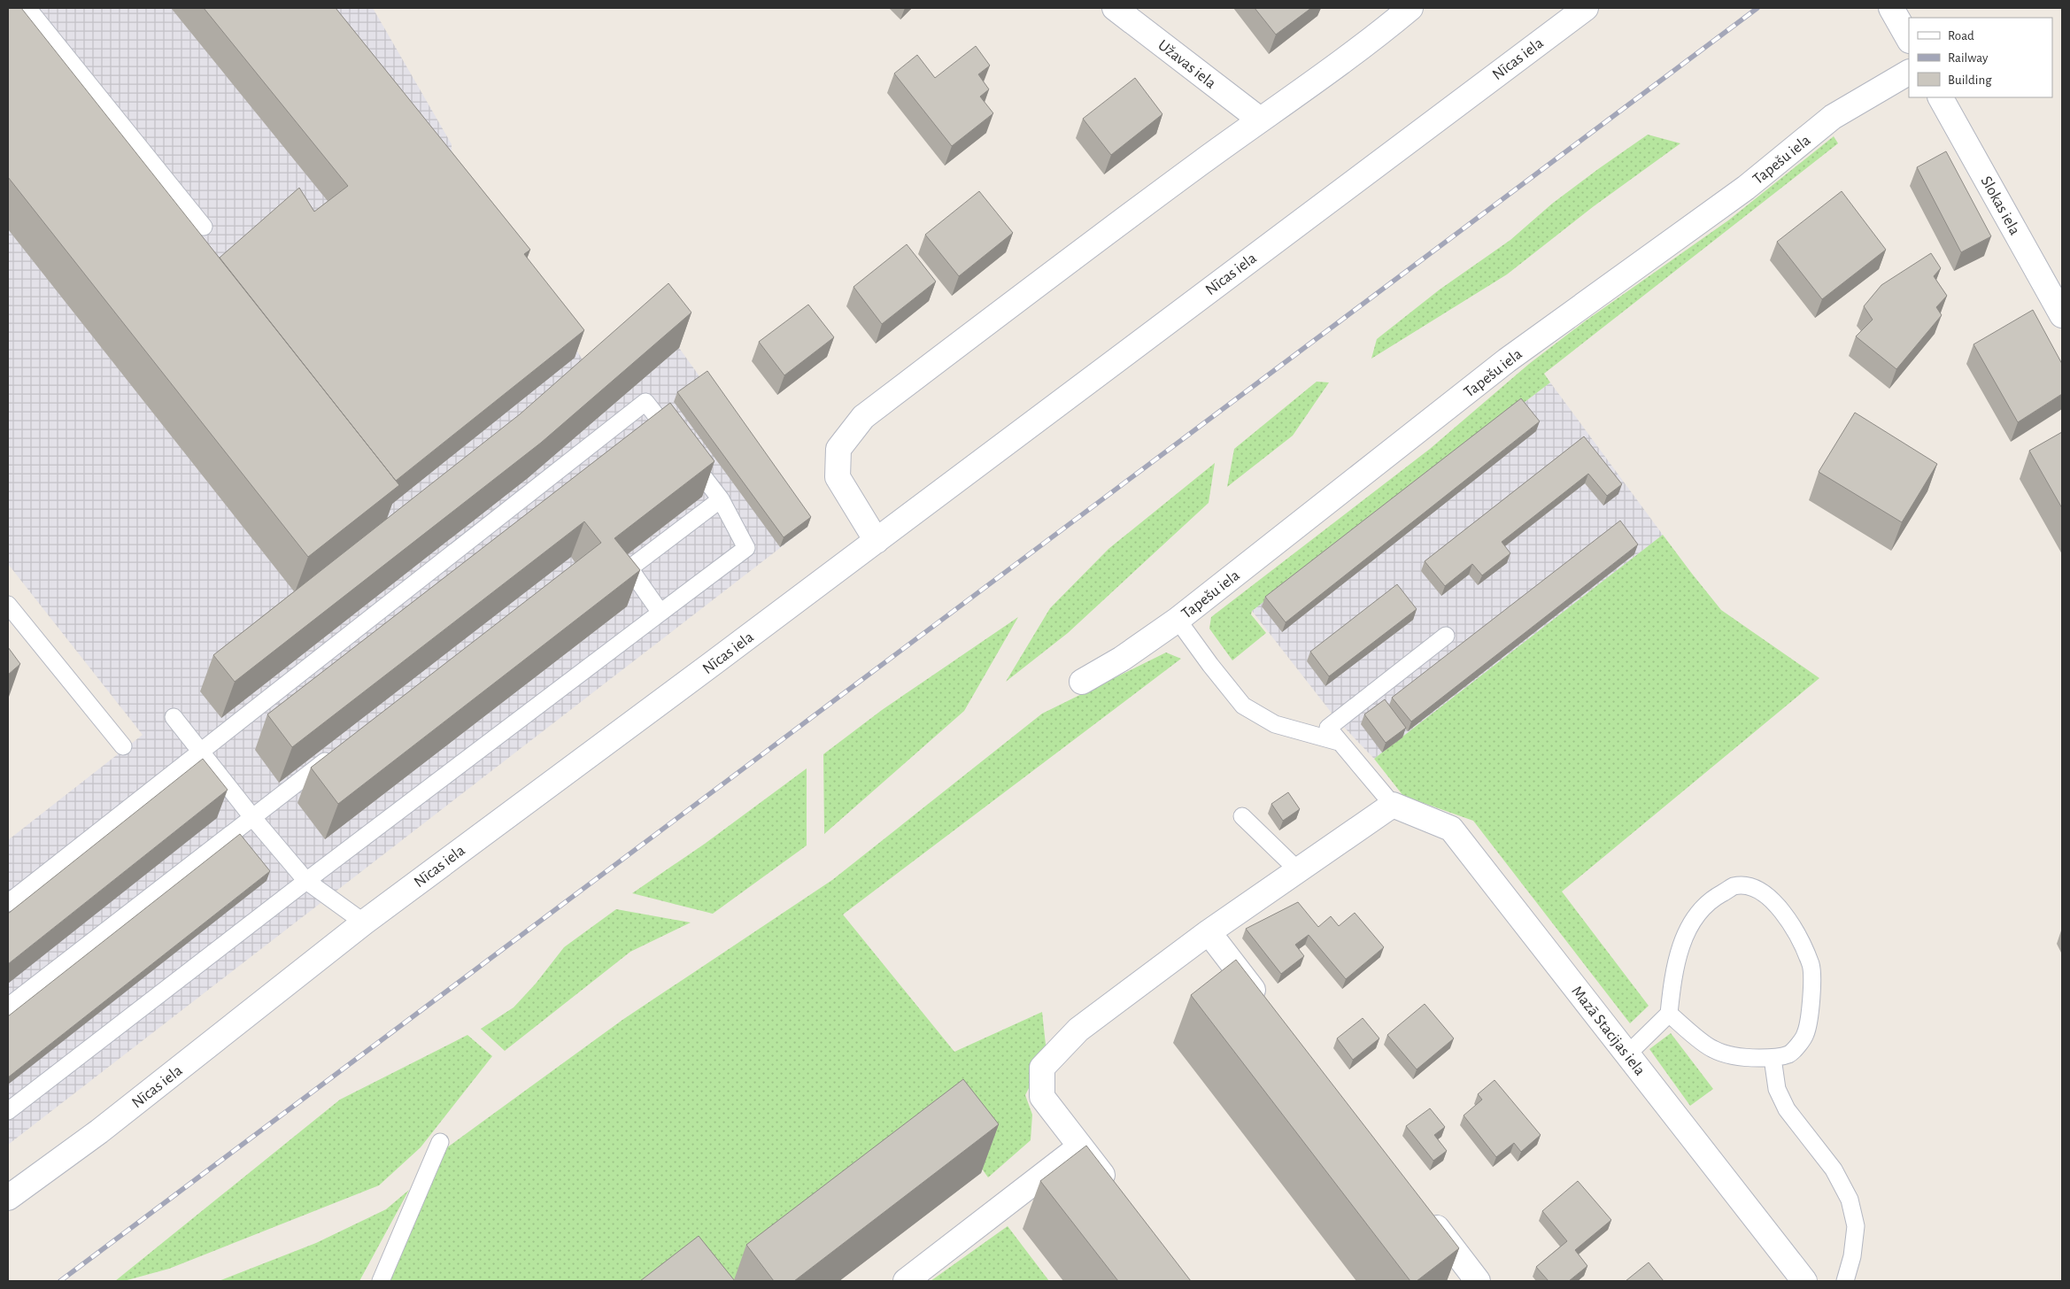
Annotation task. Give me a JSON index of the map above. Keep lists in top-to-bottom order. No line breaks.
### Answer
{"streets":{"street":["Nīcas iela","Užavas iela","Tapešu iela","Slokas iela","Mazā Stacijas iela"]},"legend":["Road","Railway","Building"]}
